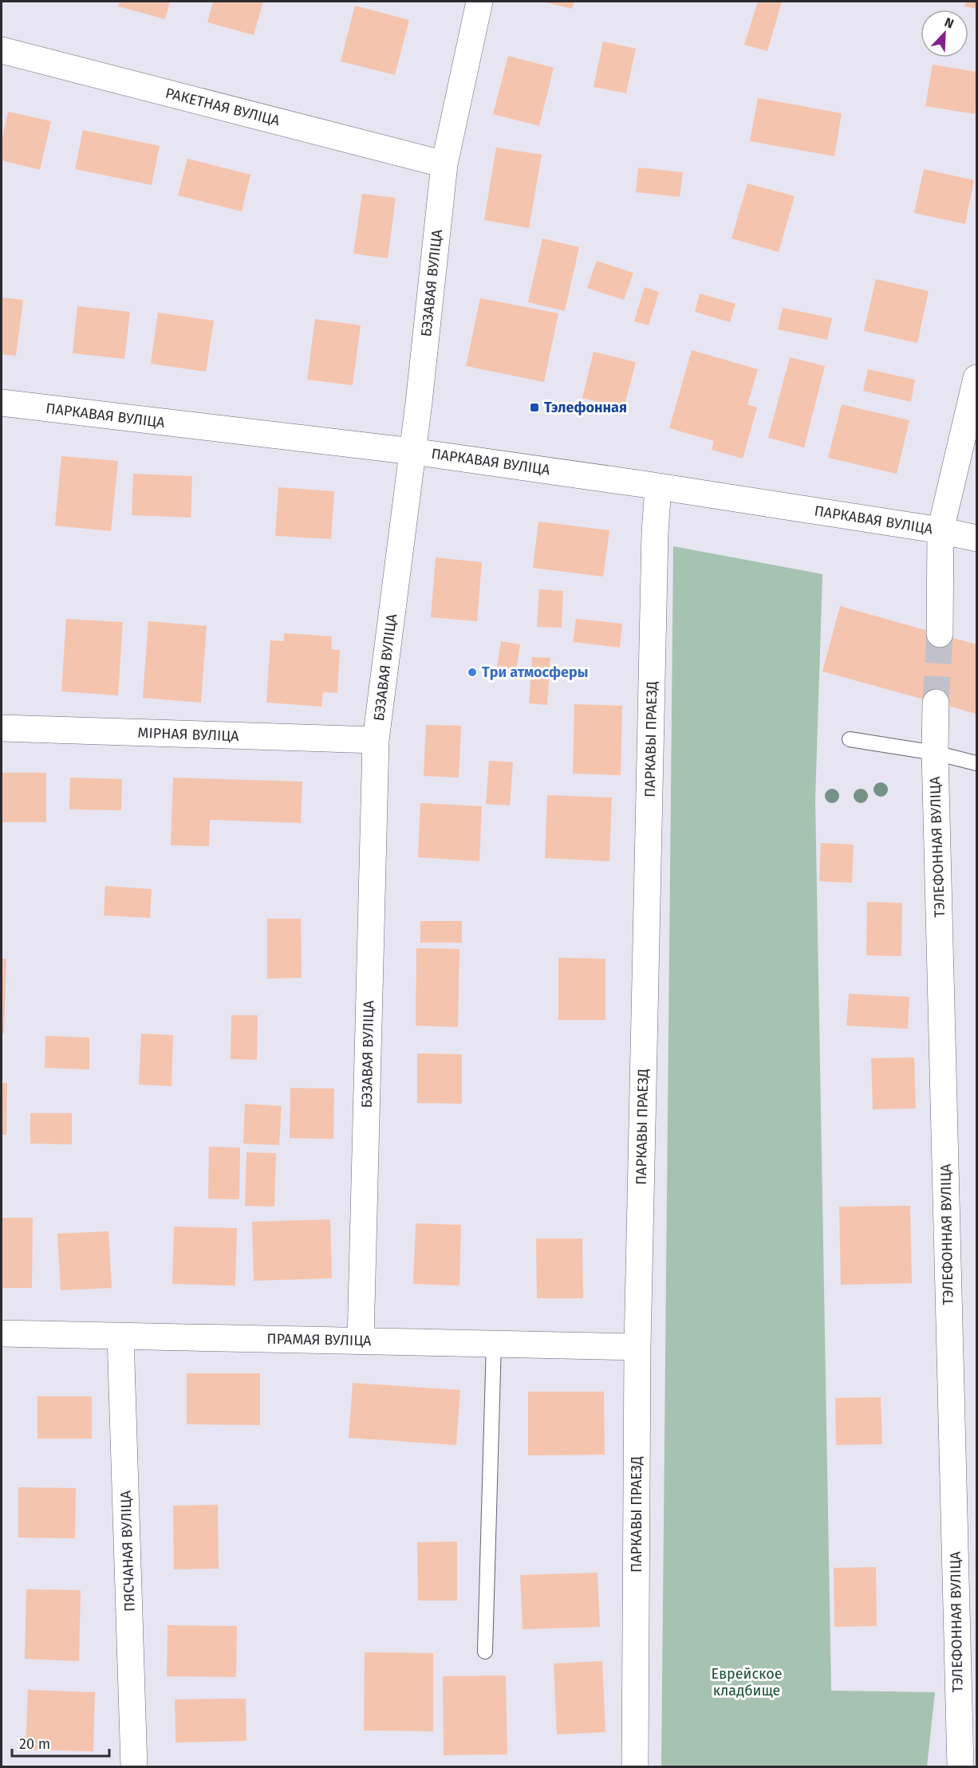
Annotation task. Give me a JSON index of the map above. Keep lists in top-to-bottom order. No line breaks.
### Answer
{"streets":{"street":["РАКЕТНАЯ ВУЛІЦА","БЭЗАВАЯ ВУЛІЦА","ПАРКАВАЯ ВУЛІЦА","МІРНАЯ ВУЛІЦА","ПАРКАВЫ ПРАЕЗД","ТЭЛЕФОННАЯ ВУЛІЦА","ПРАМАЯ ВУЛІЦА","ПЯСЧАНАЯ ВУЛІЦА"]},"crossings":[["РАКЕТНАЯ ВУЛІЦА","БЭЗАВАЯ ВУЛІЦА"],["БЭЗАВАЯ ВУЛІЦА","ПАРКАВАЯ ВУЛІЦА"],["БЭЗАВАЯ ВУЛІЦА","МІРНАЯ ВУЛІЦА"],["БЭЗАВАЯ ВУЛІЦА","ПРАМАЯ ВУЛІЦА"],["ПАРКАВАЯ ВУЛІЦА","ПАРКАВЫ ПРАЕЗД"],["ПАРКАВЫ ПРАЕЗД","ПРАМАЯ ВУЛІЦА"],["ПРАМАЯ ВУЛІЦА","ПЯСЧАНАЯ ВУЛІЦА"]],"parks":["Еврейское кладбище"],"places":{"transit":["Тэлефонная"],"other":["Три атмосферы"]},"scale_bar":"20 m","north":"top right"}
